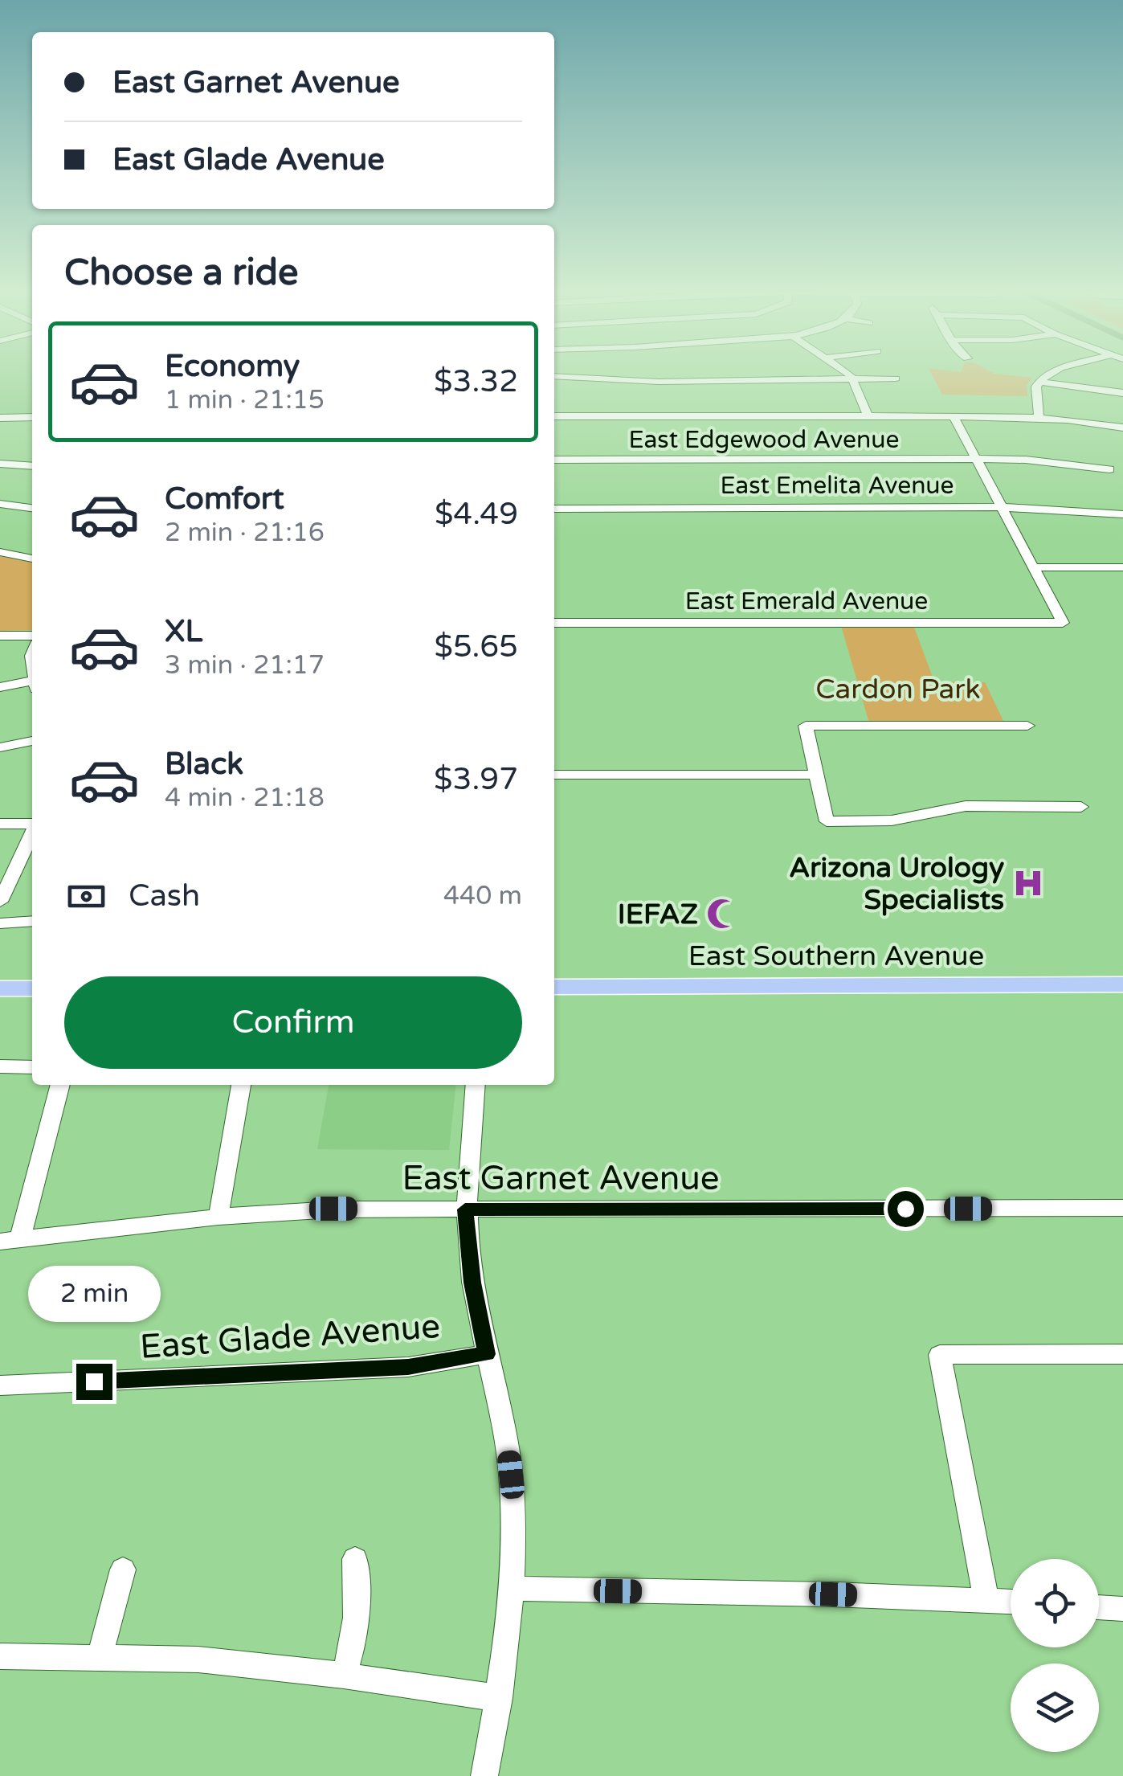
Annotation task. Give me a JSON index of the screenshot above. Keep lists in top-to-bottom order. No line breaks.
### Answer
{"streets":{"main road":["East Southern Avenue"],"street":["East Edgewood Avenue","East Emelita Avenue","East Emerald Avenue","East Garnet Avenue","East Glade Avenue"]},"parks":["Cardon Park"],"places":{"hospital":["Arizona Urology Specialists"],"mosque":["IEFAZ"]},"page":{"banner":["East Garnet Avenue","East Glade Avenue"],"heading":"Choose a ride","list":[{"name":"Economy","note":"1 min · 21:15","value":"$3.32"},{"name":"Comfort","note":"2 min · 21:16","value":"$4.49"},{"name":"XL","note":"3 min · 21:17","value":"$5.65"},{"name":"Black","note":"4 min · 21:18","value":"$3.97"}],"pay":["Cash","440 m"],"buttons":"Confirm","bubble":"2 min"}}
